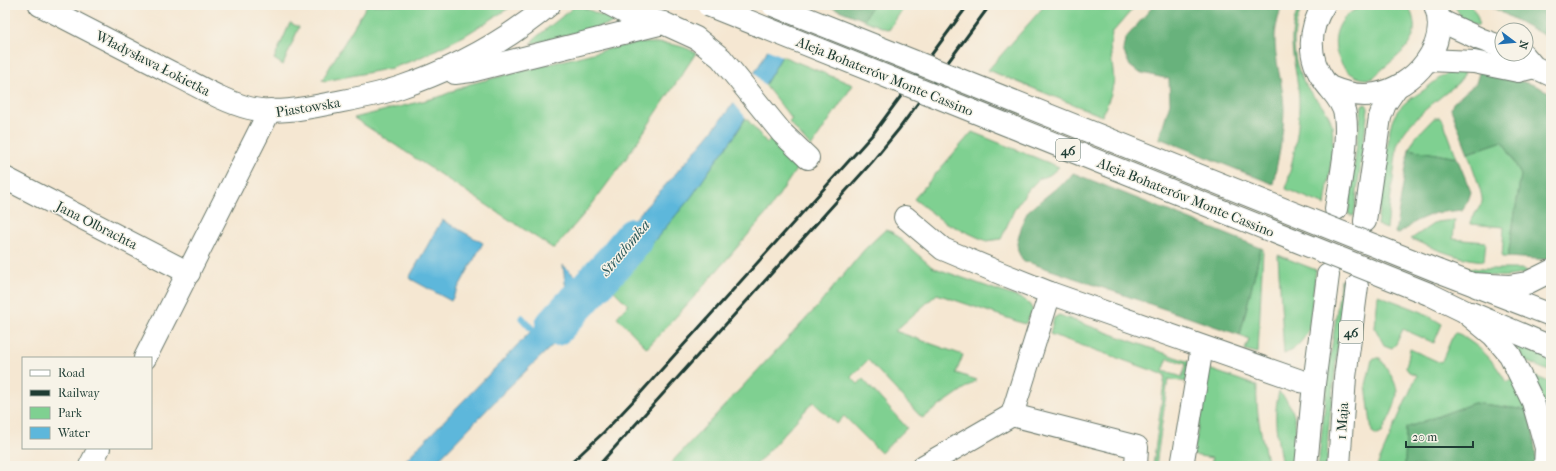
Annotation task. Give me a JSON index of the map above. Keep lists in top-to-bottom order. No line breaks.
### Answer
{"streets":{"main road":["Władysława Łokietka","Aleja Bohaterów Monte Cassino","Piastowska","46","Jana Olbrachta","1 Maja"]},"crossings":[["Władysława Łokietka","Piastowska"],["Piastowska","Jana Olbrachta"]],"water":["Stradomka"],"legend":["Road","Railway","Park","Water"],"scale_bar":"20 m","north":"right"}
